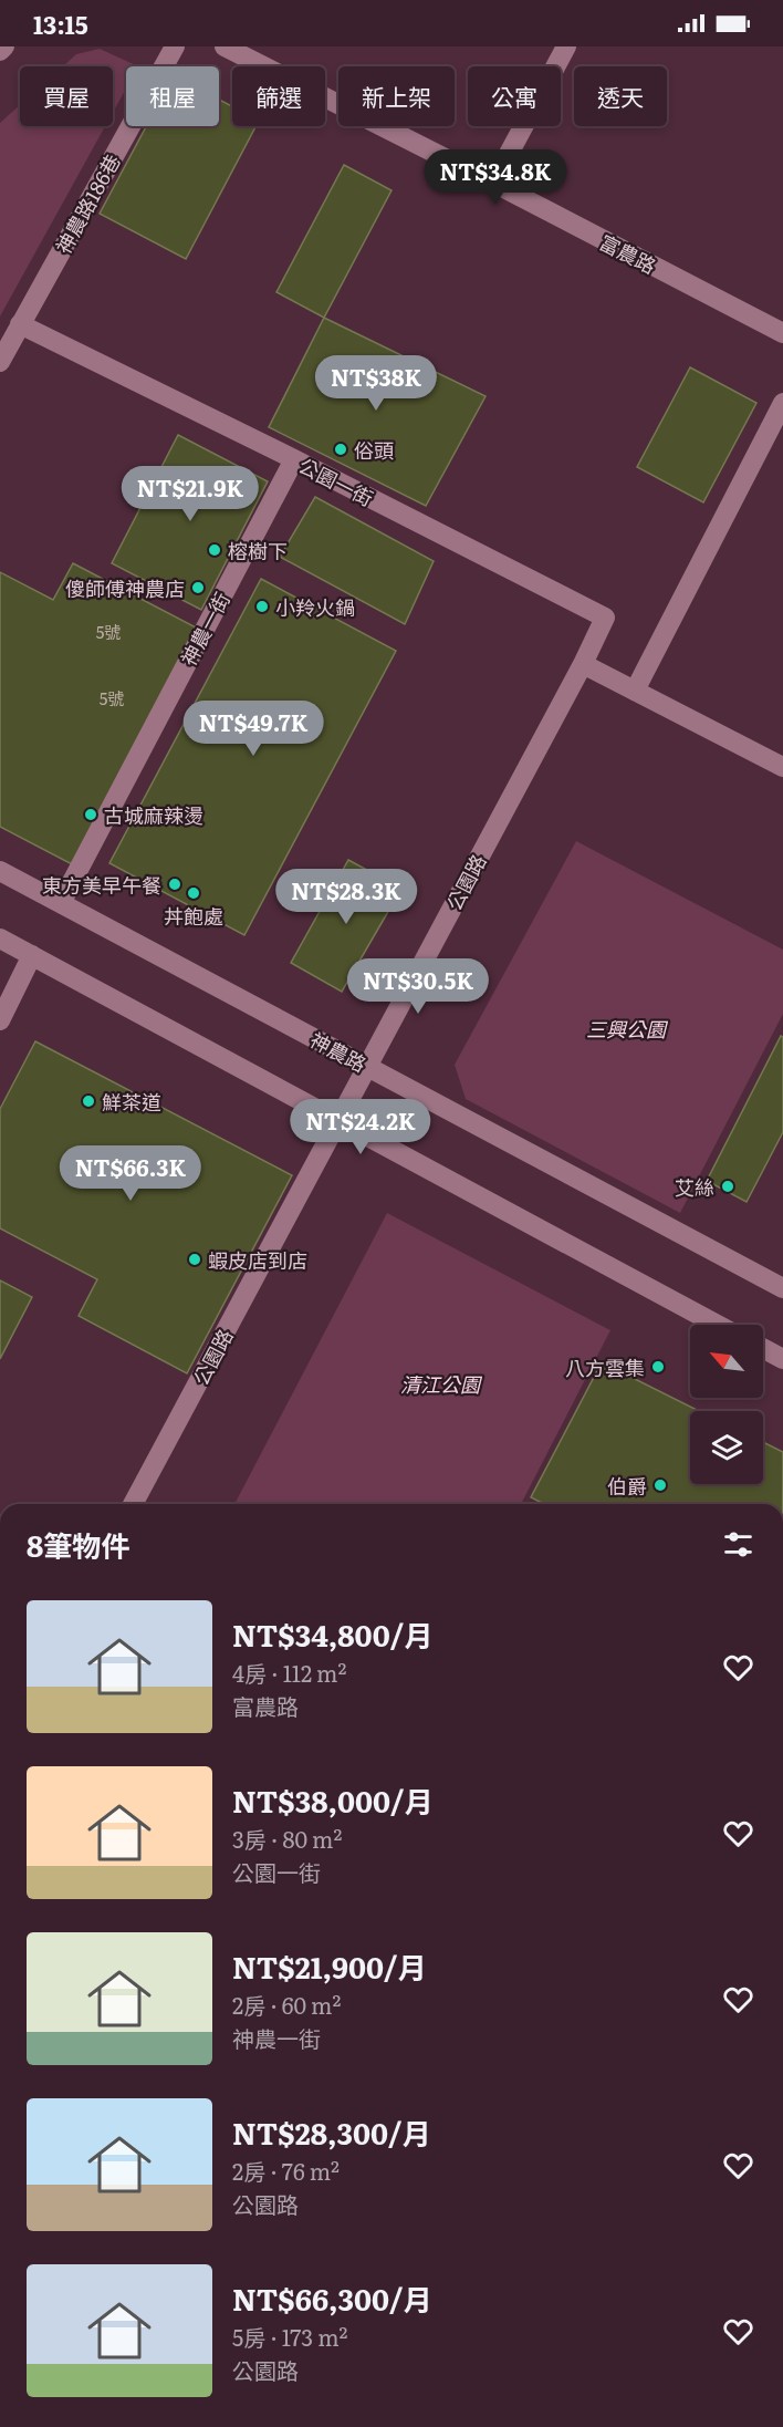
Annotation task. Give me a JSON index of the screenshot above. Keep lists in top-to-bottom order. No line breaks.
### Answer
{"streets":{"street":["神農路186巷","富農路","公園一街","神農一街","公園路","神農路"]},"crossings":[["神農路186巷","公園一街"],["公園一街","神農一街"],["公園一街","公園路"],["神農一街","神農路"],["公園路","神農路"]],"parks":["三興公園","清江公園"],"places":["俗頭","榕樹下","傻師傅神農店","小羚火鍋","古城麻辣燙","東方美早午餐","丼飽處","鮮茶道","艾絲","蝦皮店到店","八方雲集","伯爵"],"house_numbers":["5號","5號"],"north":"top left","page":{"status":"13:15","chip":["買屋","租屋","篩選","新上架","公寓","透天"],"price":["NT$34.8K","NT$38K","NT$21.9K","NT$49.7K","NT$28.3K","NT$30.5K","NT$24.2K","NT$66.3K"],"heading":"8筆物件","list":[{"name":"NT$34,800/月","note":"4房 · 112 m² · 富農路"},{"name":"NT$38,000/月","note":"3房 · 80 m² · 公園一街"},{"name":"NT$21,900/月","note":"2房 · 60 m² · 神農一街"},{"name":"NT$28,300/月","note":"2房 · 76 m² · 公園路"},{"name":"NT$66,300/月","note":"5房 · 173 m² · 公園路"}]}}
